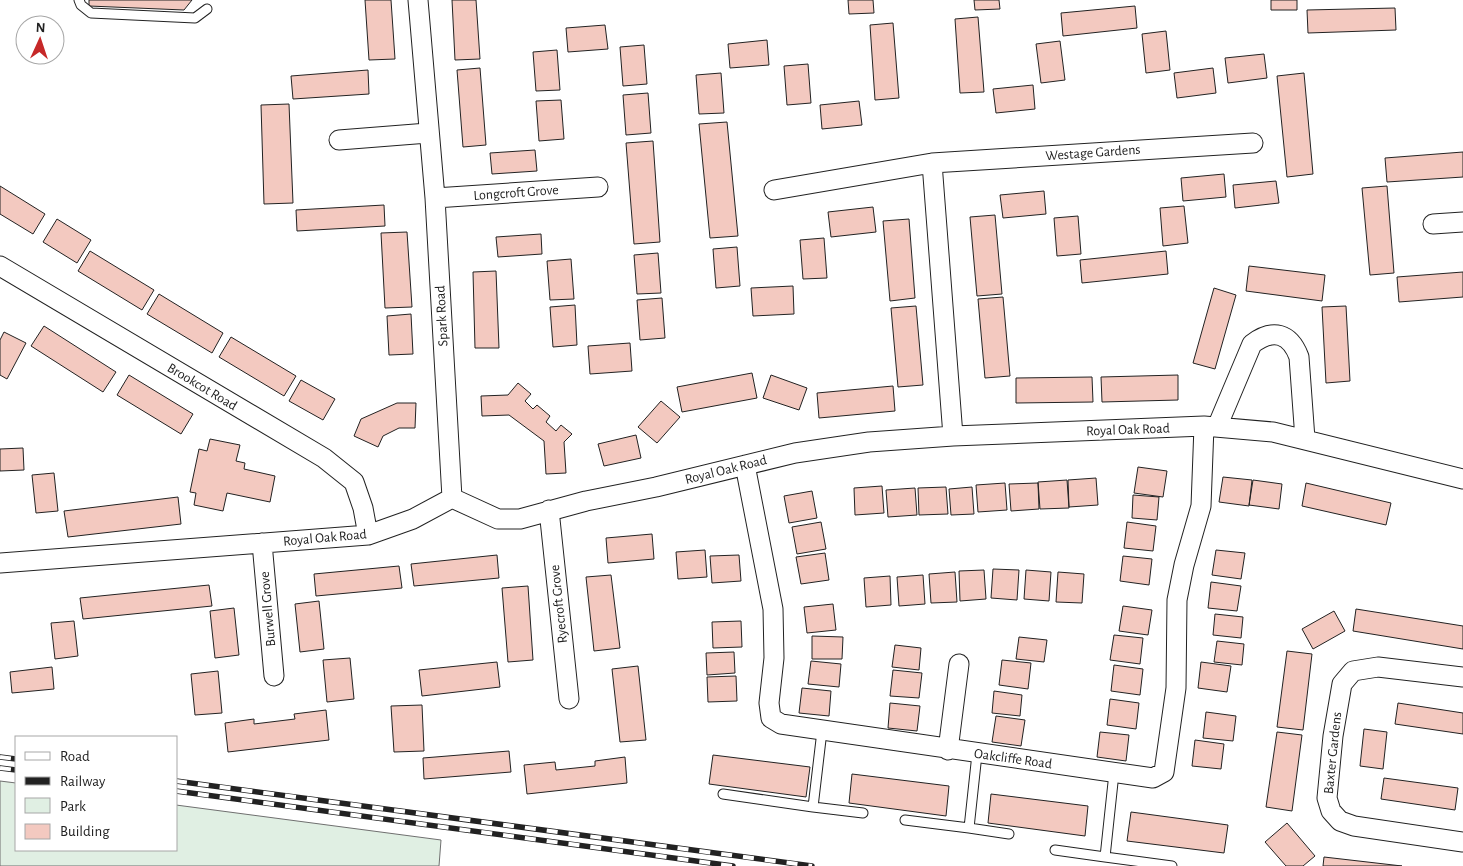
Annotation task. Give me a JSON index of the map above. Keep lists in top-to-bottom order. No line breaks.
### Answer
{"streets":{"street":["Westage Gardens","Longcroft Grove","Spark Road","Brookcot Road","Royal Oak Road","Ryecroft Grove","Burwell Grove","Baxter Gardens","Oakcliffe Road"]},"crossings":[["Longcroft Grove","Spark Road"],["Spark Road","Royal Oak Road"],["Brookcot Road","Royal Oak Road"],["Royal Oak Road","Ryecroft Grove"],["Royal Oak Road","Burwell Grove"],["Royal Oak Road","Oakcliffe Road"]],"legend":["Road","Railway","Park","Building"],"north":"top"}
